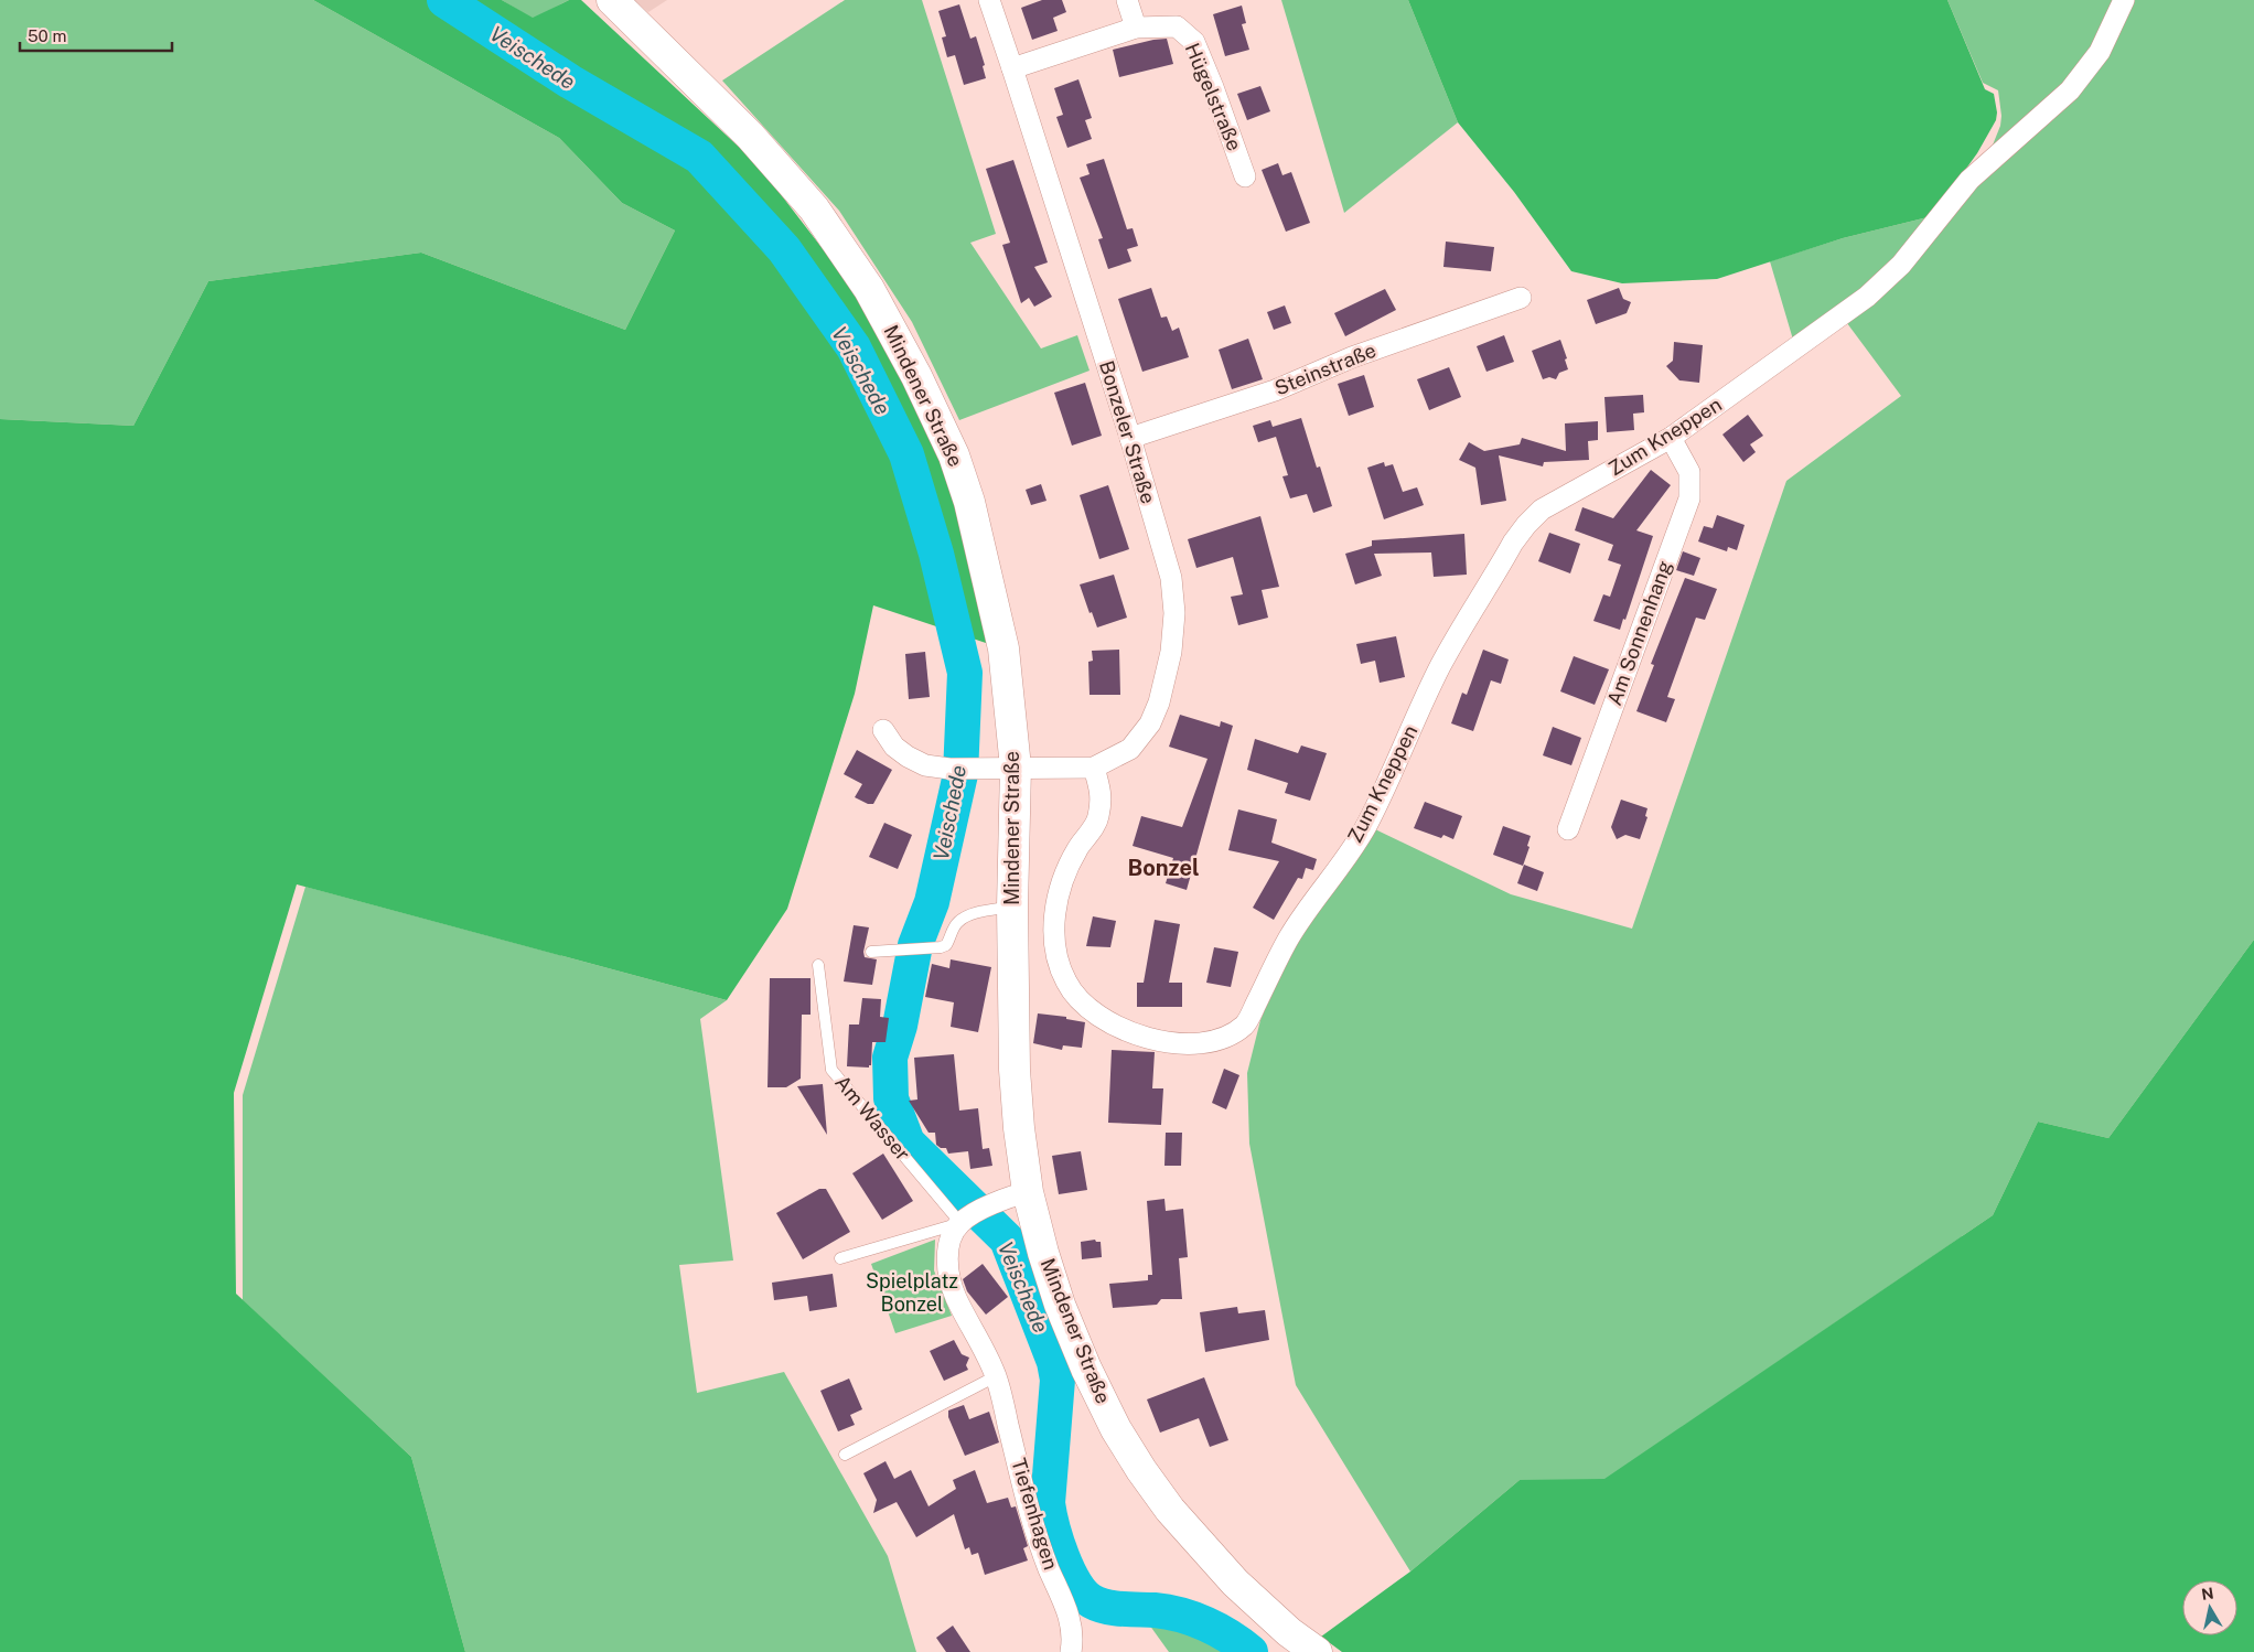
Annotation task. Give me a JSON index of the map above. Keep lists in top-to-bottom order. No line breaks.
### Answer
{"streets":{"main road":["Mindener Straße"],"street":["Hügelstraße","Steinstraße","Bonzeler Straße","Zum Kneppen","Am Sonnenhang","Tiefenhagen"],"lane":["Am Wasser"]},"crossings":[["Hügelstraße","Bonzeler Straße"],["Steinstraße","Bonzeler Straße"],["Mindener Straße","Bonzeler Straße"],["Bonzeler Straße","Zum Kneppen"],["Zum Kneppen","Am Sonnenhang"],["Am Wasser","Tiefenhagen"]],"districts":["Bonzel"],"water":["Veischede"],"parks":["Spielplatz Bonzel"],"scale_bar":"50 m","north":"top"}
